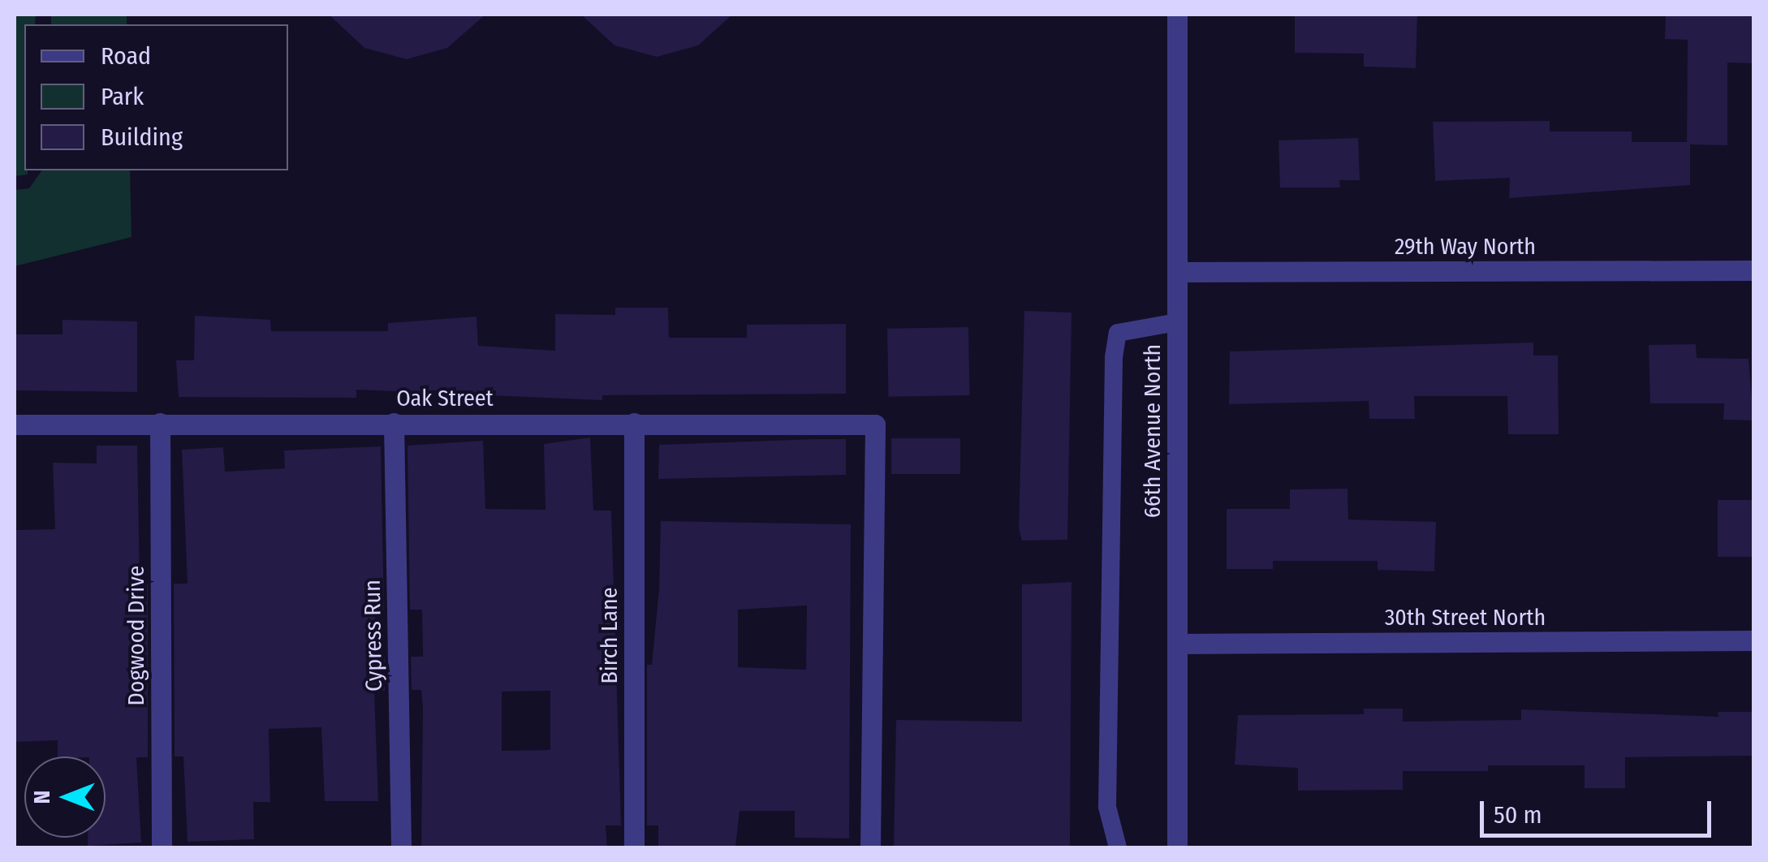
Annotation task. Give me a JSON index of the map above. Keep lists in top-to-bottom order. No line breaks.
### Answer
{"streets":{"street":["29th Way North","Oak Street","66th Avenue North","30th Street North","Dogwood Drive","Cypress Run","Birch Lane"]},"crossings":[["29th Way North","66th Avenue North"],["Oak Street","Dogwood Drive"],["Oak Street","Cypress Run"],["Oak Street","Birch Lane"],["66th Avenue North","30th Street North"]],"legend":["Road","Park","Building"],"scale_bar":"50 m","north":"left"}
